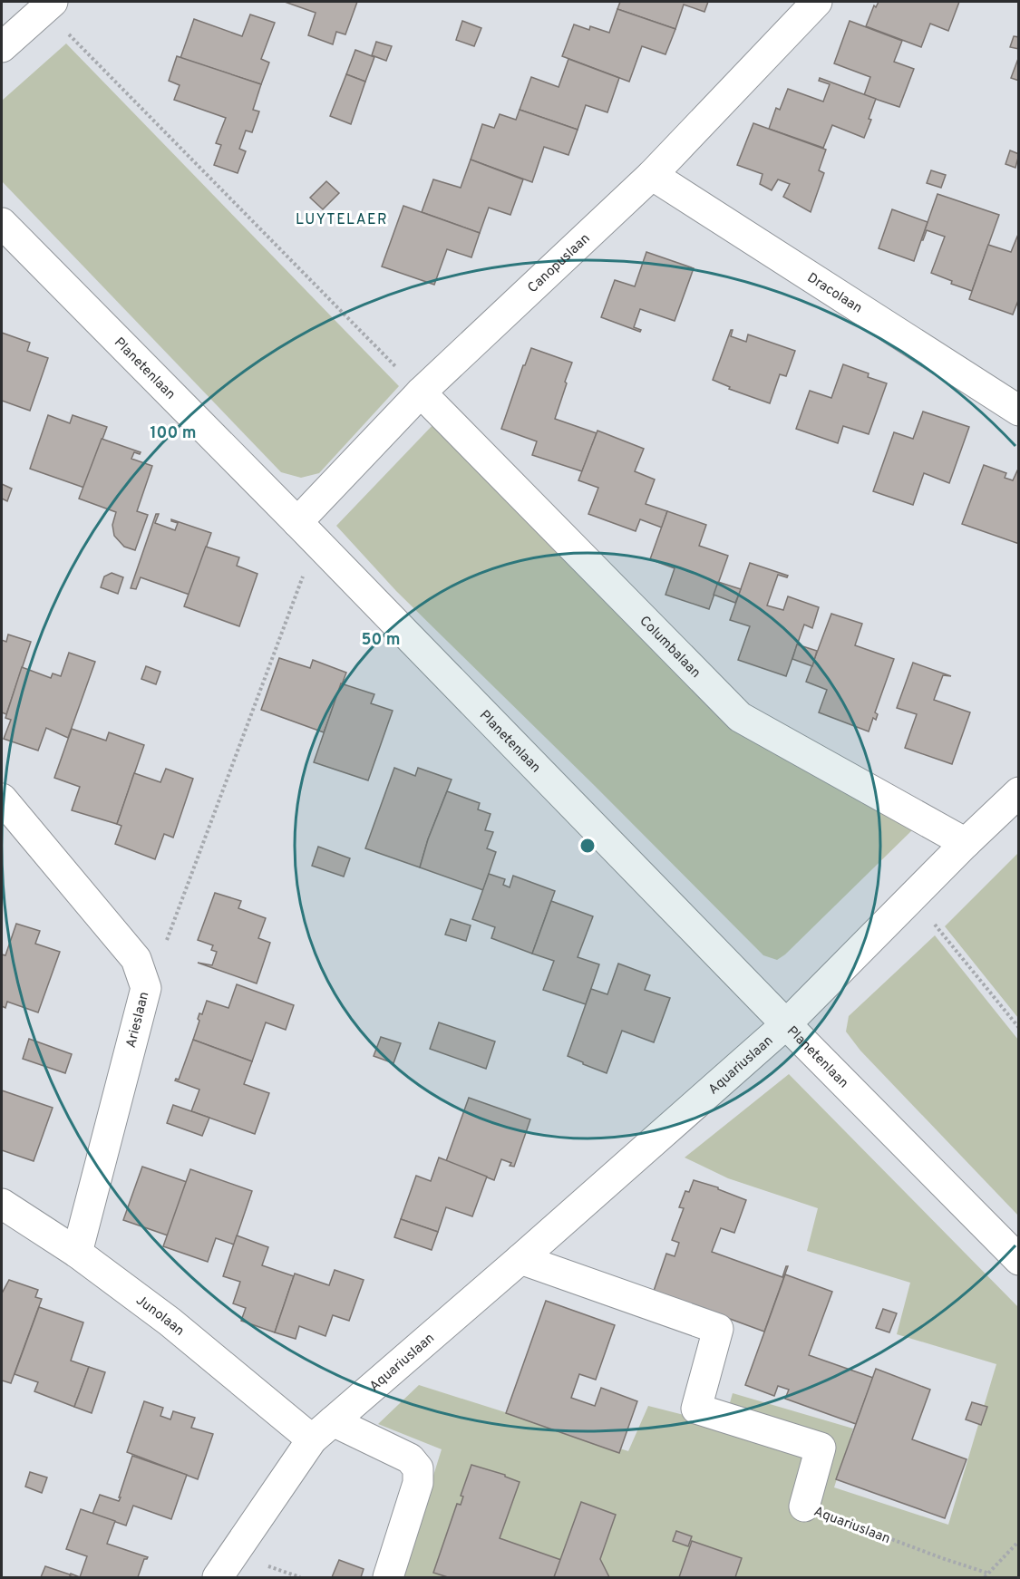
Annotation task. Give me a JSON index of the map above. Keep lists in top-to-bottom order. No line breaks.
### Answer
{"streets":{"street":["Canopuslaan","Dracolaan","Planetenlaan","Columbalaan","Arieslaan","Aquariuslaan","Junolaan"]},"crossings":[["Canopuslaan","Dracolaan"],["Canopuslaan","Planetenlaan"],["Canopuslaan","Columbalaan"],["Planetenlaan","Aquariuslaan"],["Columbalaan","Aquariuslaan"],["Arieslaan","Junolaan"],["Aquariuslaan","Junolaan"]],"districts":["LUYTELAER"],"rings":["100 m","50 m"]}
